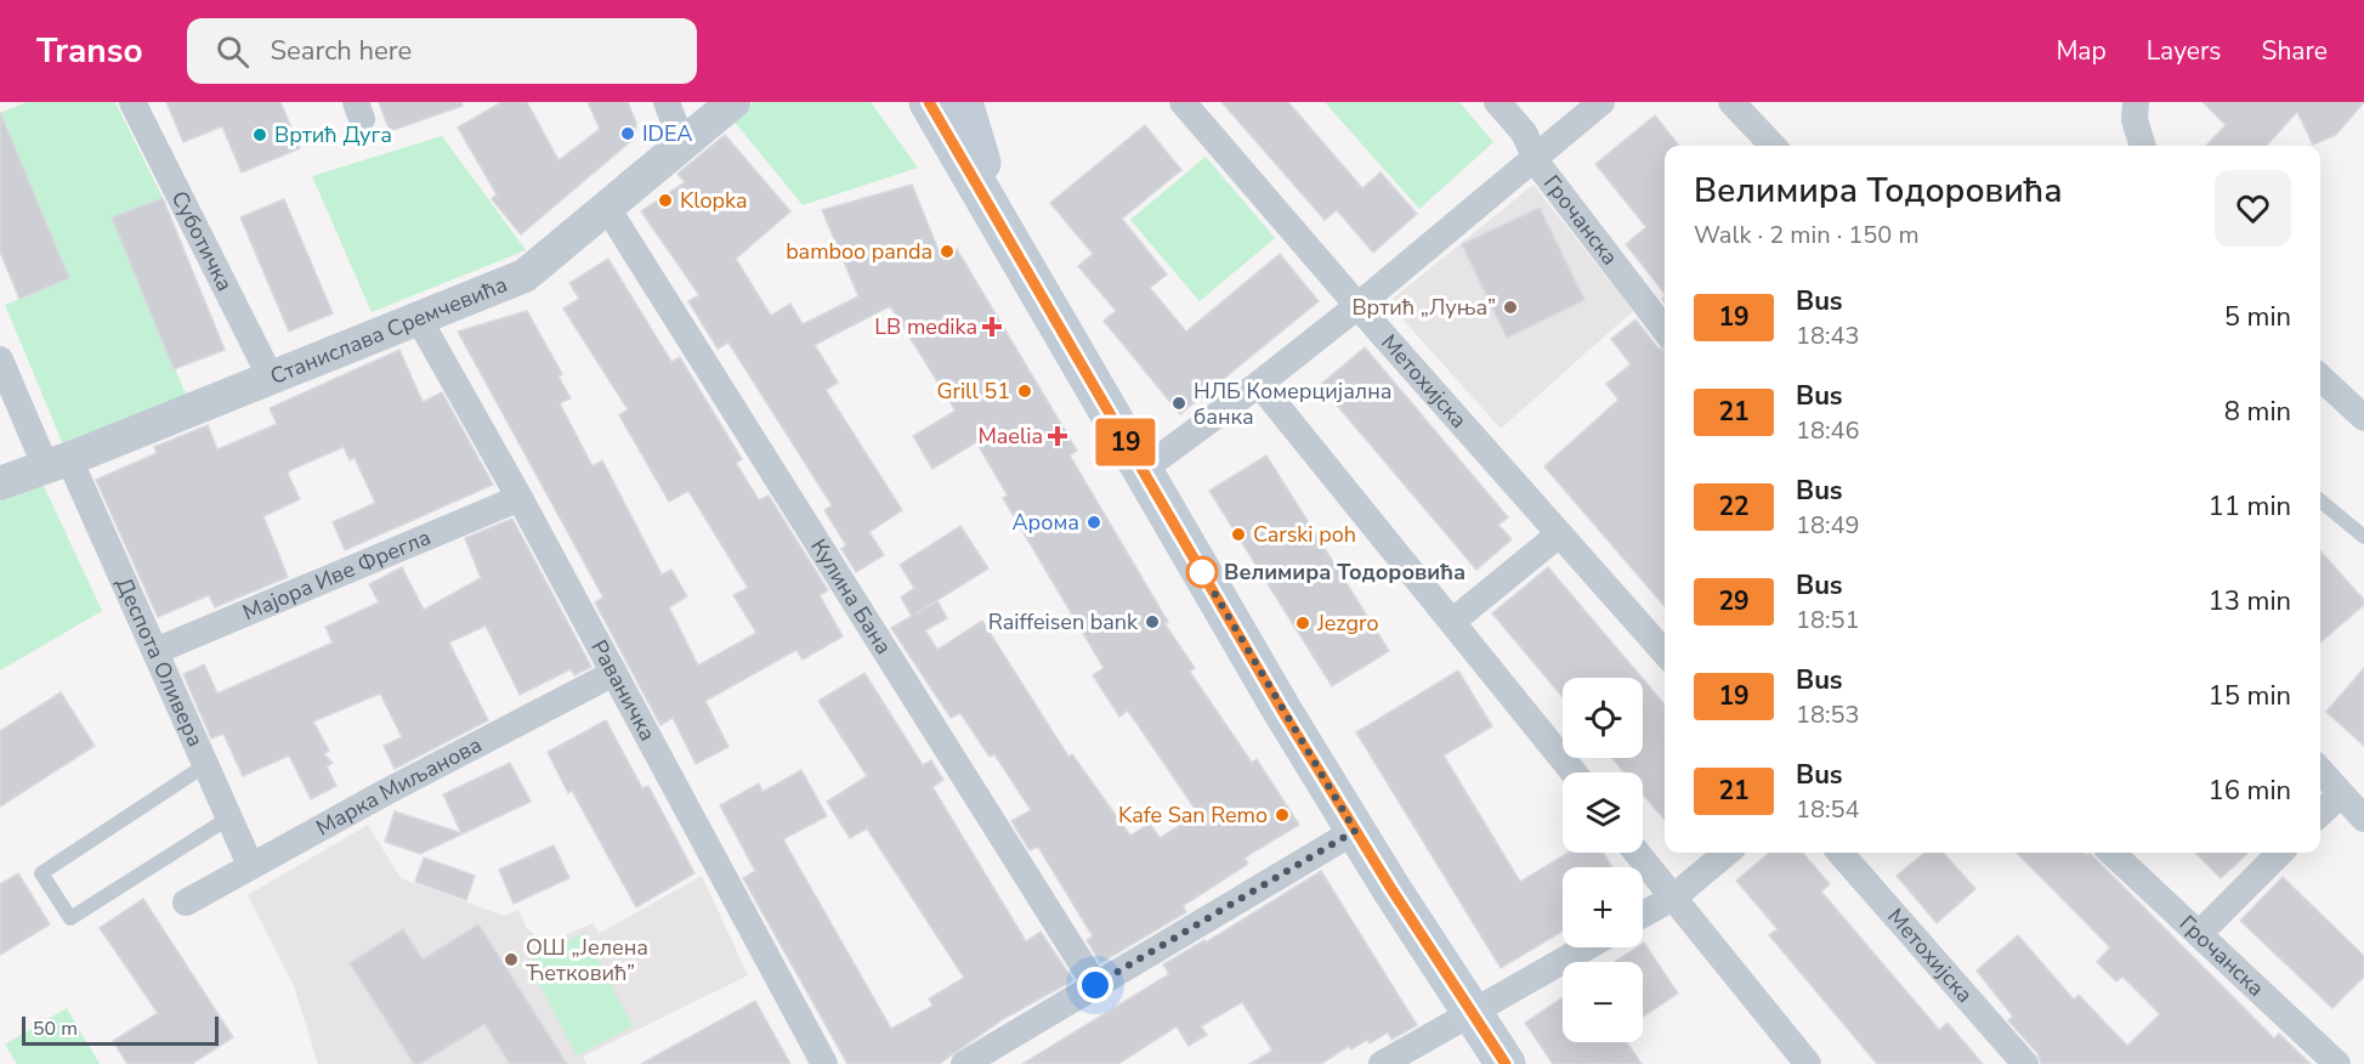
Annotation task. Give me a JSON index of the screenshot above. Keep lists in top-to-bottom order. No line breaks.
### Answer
{"streets":{"street":["Грочанска","Суботичка","Станислава Сремчевића","Метохијска","Мајора Иве Фрегла","Кулина Бана","Деспота Оливера","Раваничка","Марка Миљанова"]},"crossings":[["Суботичка","Станислава Сремчевића"],["Станислава Сремчевића","Кулина Бана"],["Станислава Сремчевића","Деспота Оливера"],["Станислава Сремчевића","Раваничка"],["Мајора Иве Фрегла","Деспота Оливера"],["Мајора Иве Фрегла","Раваничка"],["Деспота Оливера","Марка Миљанова"],["Раваничка","Марка Миљанова"]],"places":{"other":["IDEA","Вртић Дуга","Klopka","bamboo panda","Вртић „Луња”","Grill 51","НЛБ Комерцијална банка","Арома","Carski poh","Велимира Тодоровића","Raiffeisen bank","Jezgro","Kafe San Remo","ОШ „Јелена Ћетковић”"],"health":["LB medika","Maelia"]},"lines":["bus line 19"],"scale_bar":"50 m","page":{"header":"Transo","search":"Search here","nav":["Map","Layers","Share"],"on_map":"19","heading":["Велимира Тодоровића","Walk · 2 min · 150 m"],"list":[{"mark":"19","name":"Bus","note":"18:43","value":"5 min"},{"mark":"21","name":"Bus","note":"18:46","value":"8 min"},{"mark":"22","name":"Bus","note":"18:49","value":"11 min"},{"mark":"29","name":"Bus","note":"18:51","value":"13 min"},{"mark":"19","name":"Bus","note":"18:53","value":"15 min"},{"mark":"21","name":"Bus","note":"18:54","value":"16 min"}],"map_buttons":["+","−"],"scale":"50 m"}}
